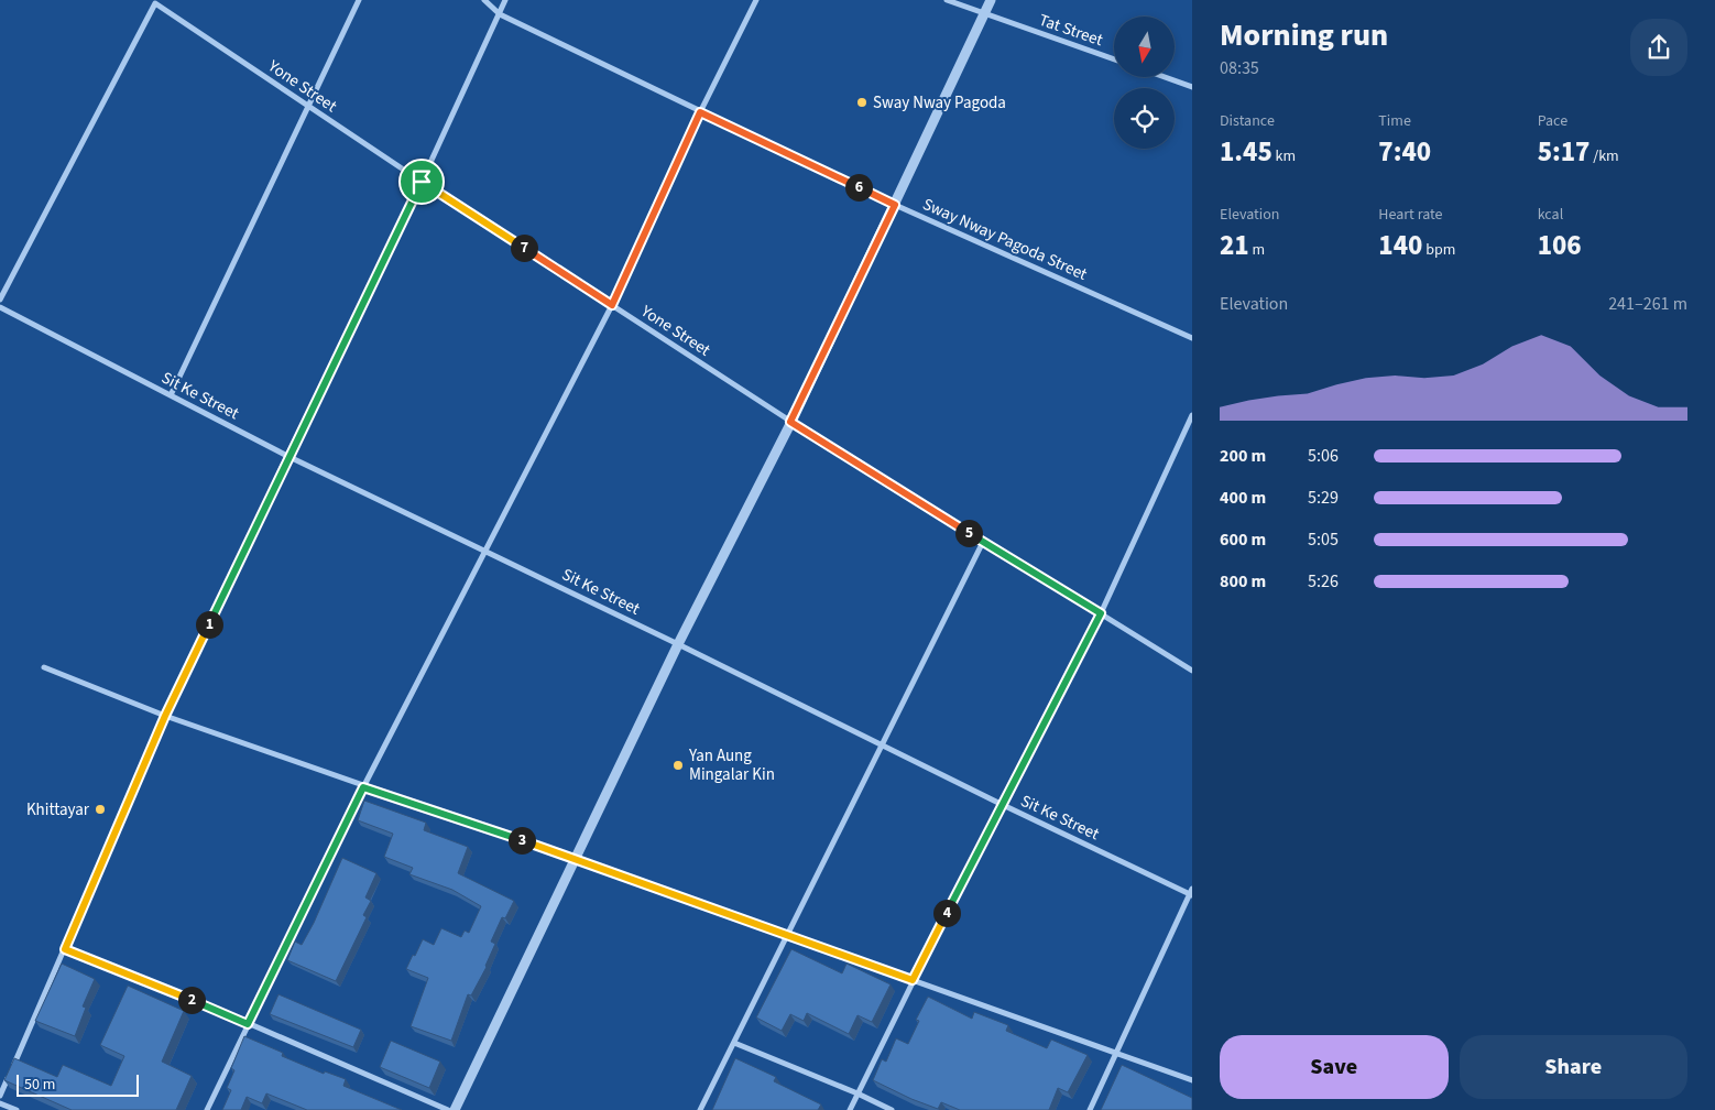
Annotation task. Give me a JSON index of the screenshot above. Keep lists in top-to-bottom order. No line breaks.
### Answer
{"streets":{"street":["Tat Street","Yone Street","Sway Nway Pagoda Street","Sit Ke Street"]},"places":["Sway Nway Pagoda","Yan Aung Mingalar Kin","Khittayar"],"scale_bar":"50 m","north":"bottom","page":{"heading":["Morning run","08:35"],"stats":[["Distance","1.45 km"],["Time","7:40"],["Pace","5:17 /km"],["Elevation","21 m"],["Heart rate","140 bpm"],["kcal","106"]],"pins":["6","7","5","1","3","4","2"],"chart":["Elevation","241–261 m"],"list":[{"name":"200 m","note":"5:06"},{"name":"400 m","note":"5:29"},{"name":"600 m","note":"5:05"},{"name":"800 m","note":"5:26"}],"buttons":["Save","Share"],"scale":"50 m"}}
